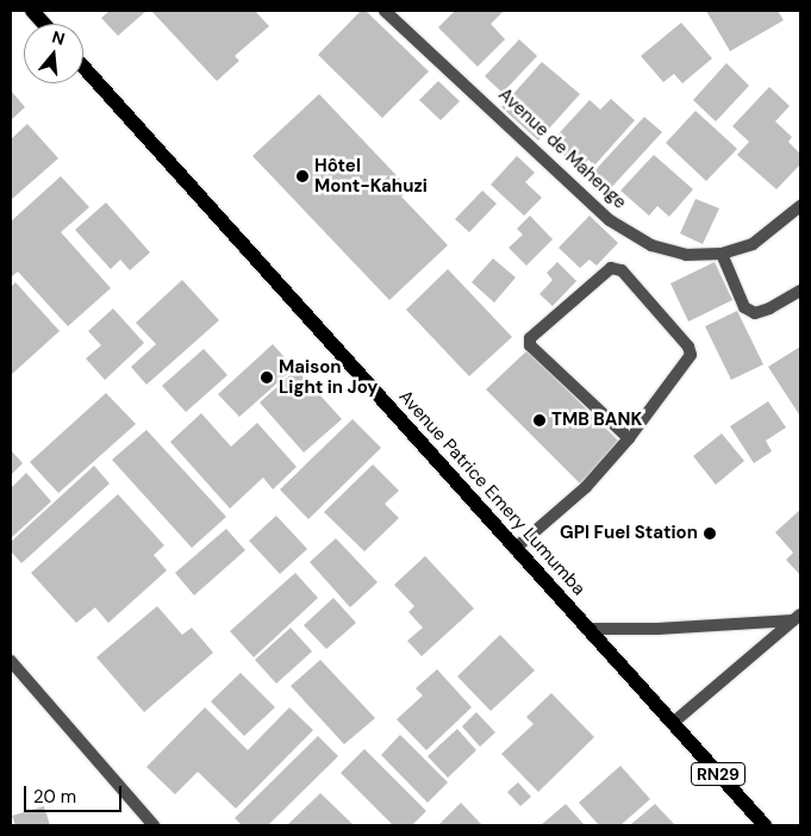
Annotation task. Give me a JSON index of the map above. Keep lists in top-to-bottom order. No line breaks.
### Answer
{"streets":{"main road":["Avenue Patrice Emery Lumumba","RN29"],"street":["Avenue de Mahenge"]},"places":["Hôtel Mont-Kahuzi","Maison Light in Joy","TMB BANK","GPI Fuel Station"],"scale_bar":"20 m","north":"top"}
